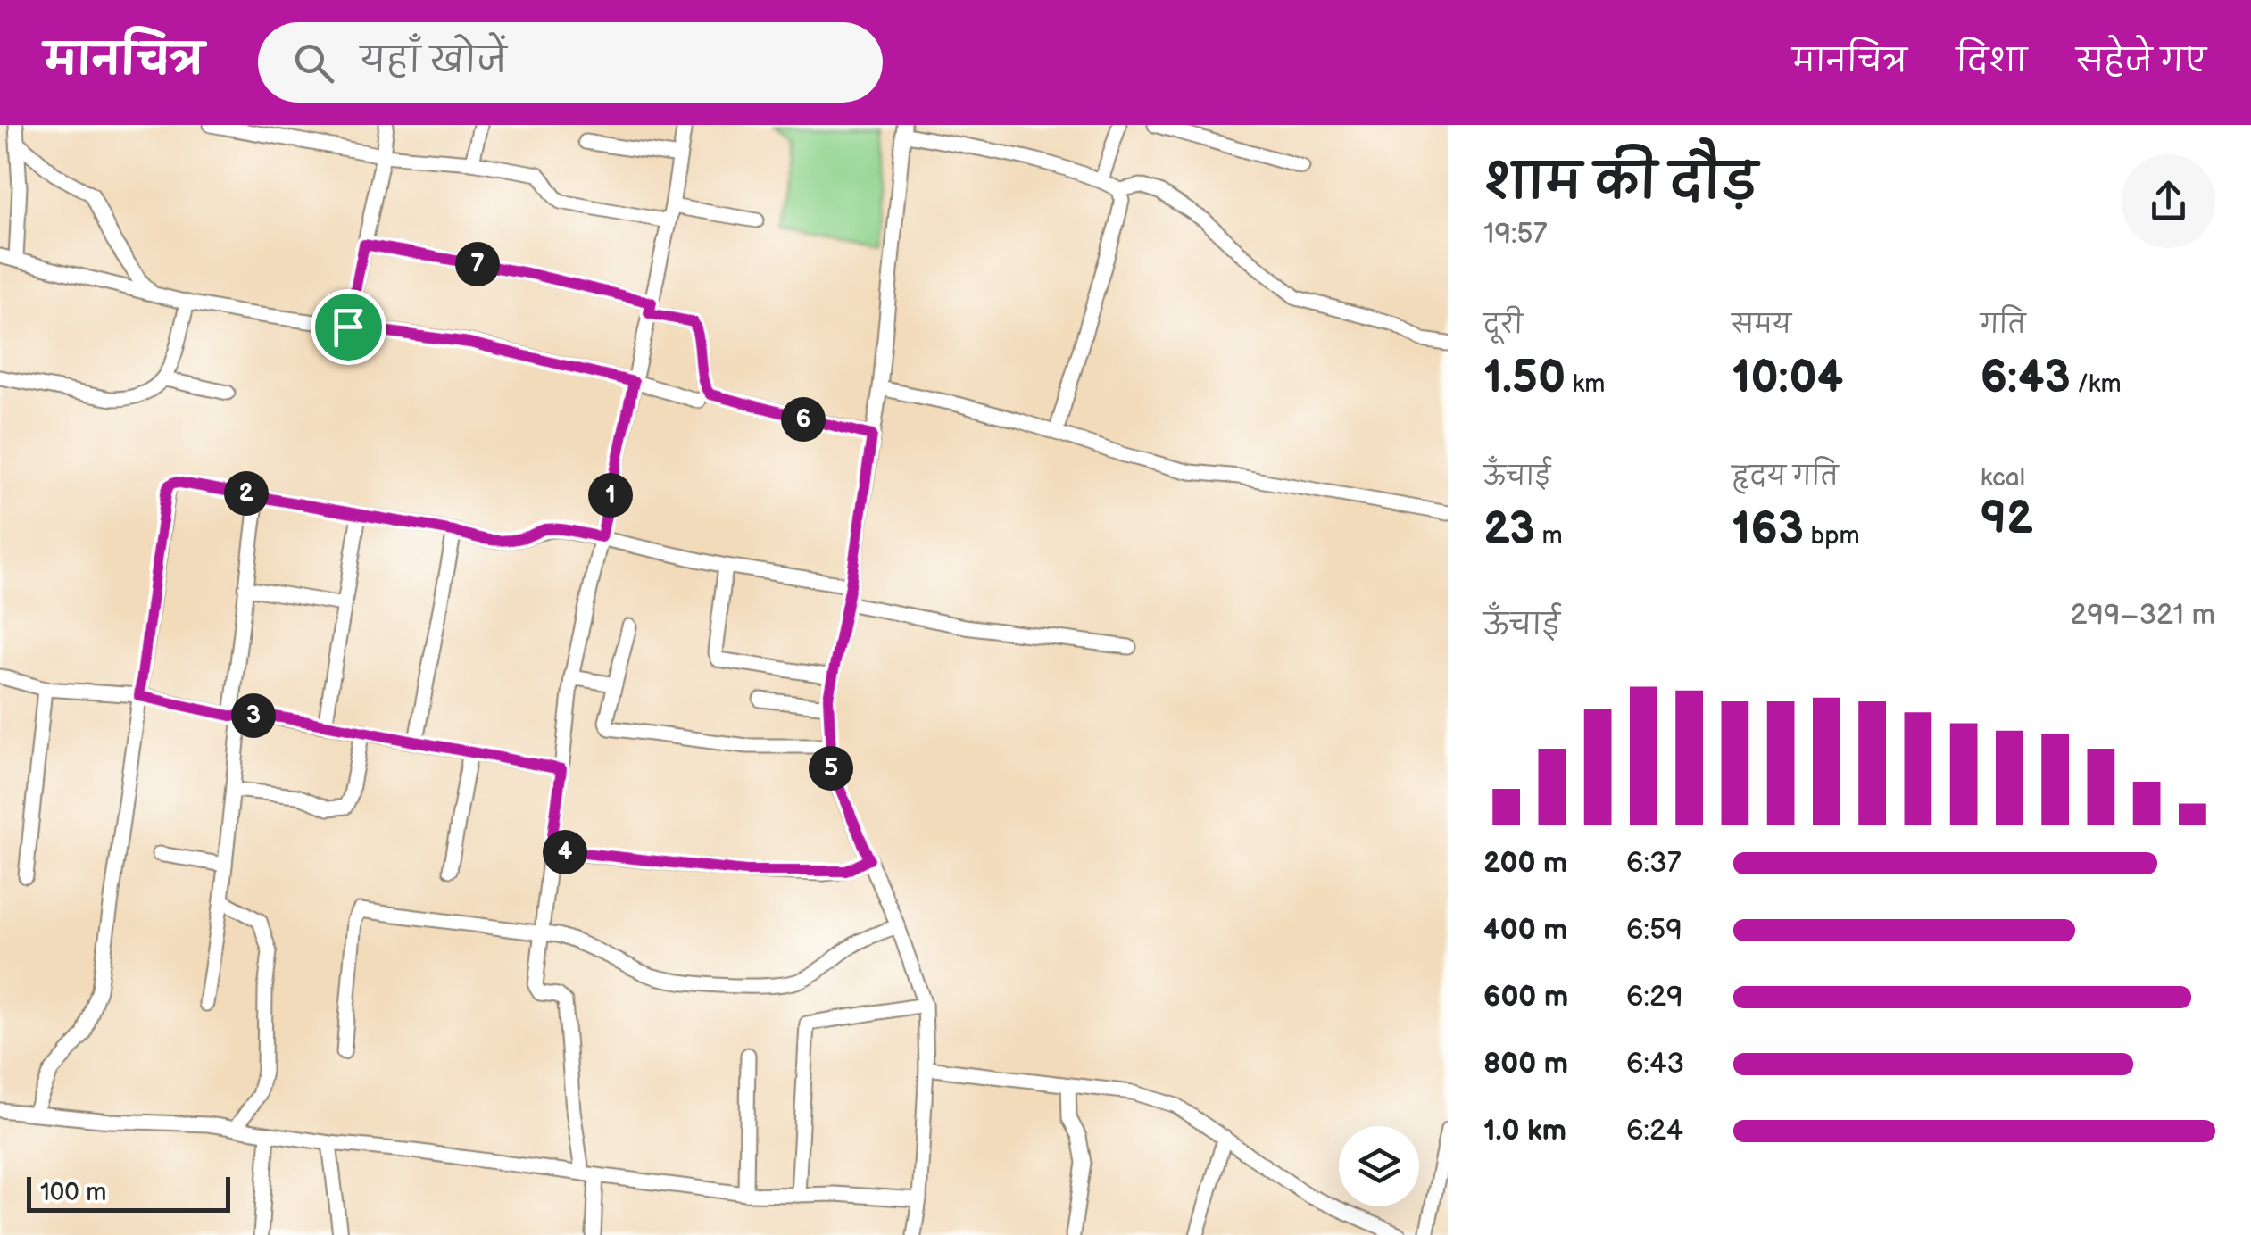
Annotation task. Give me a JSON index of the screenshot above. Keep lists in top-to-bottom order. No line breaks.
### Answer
{"scale_bar":"100 m","page":{"header":"मानचित्र","search":"यहाँ खोजें","nav":["मानचित्र","दिशा","सहेजे गए"],"heading":["शाम की दौड़","19:57"],"pins":["7","6","2","1","3","5","4"],"stats":[["दूरी","1.50 km"],["समय","10:04"],["गति","6:43 /km"],["ऊँचाई","23 m"],["हृदय गति","163 bpm"],["kcal","92"]],"chart":["ऊँचाई","299–321 m"],"list":[{"name":"200 m","note":"6:37"},{"name":"400 m","note":"6:59"},{"name":"600 m","note":"6:29"},{"name":"800 m","note":"6:43"},{"name":"1.0 km","note":"6:24"}],"scale":"100 m"}}
